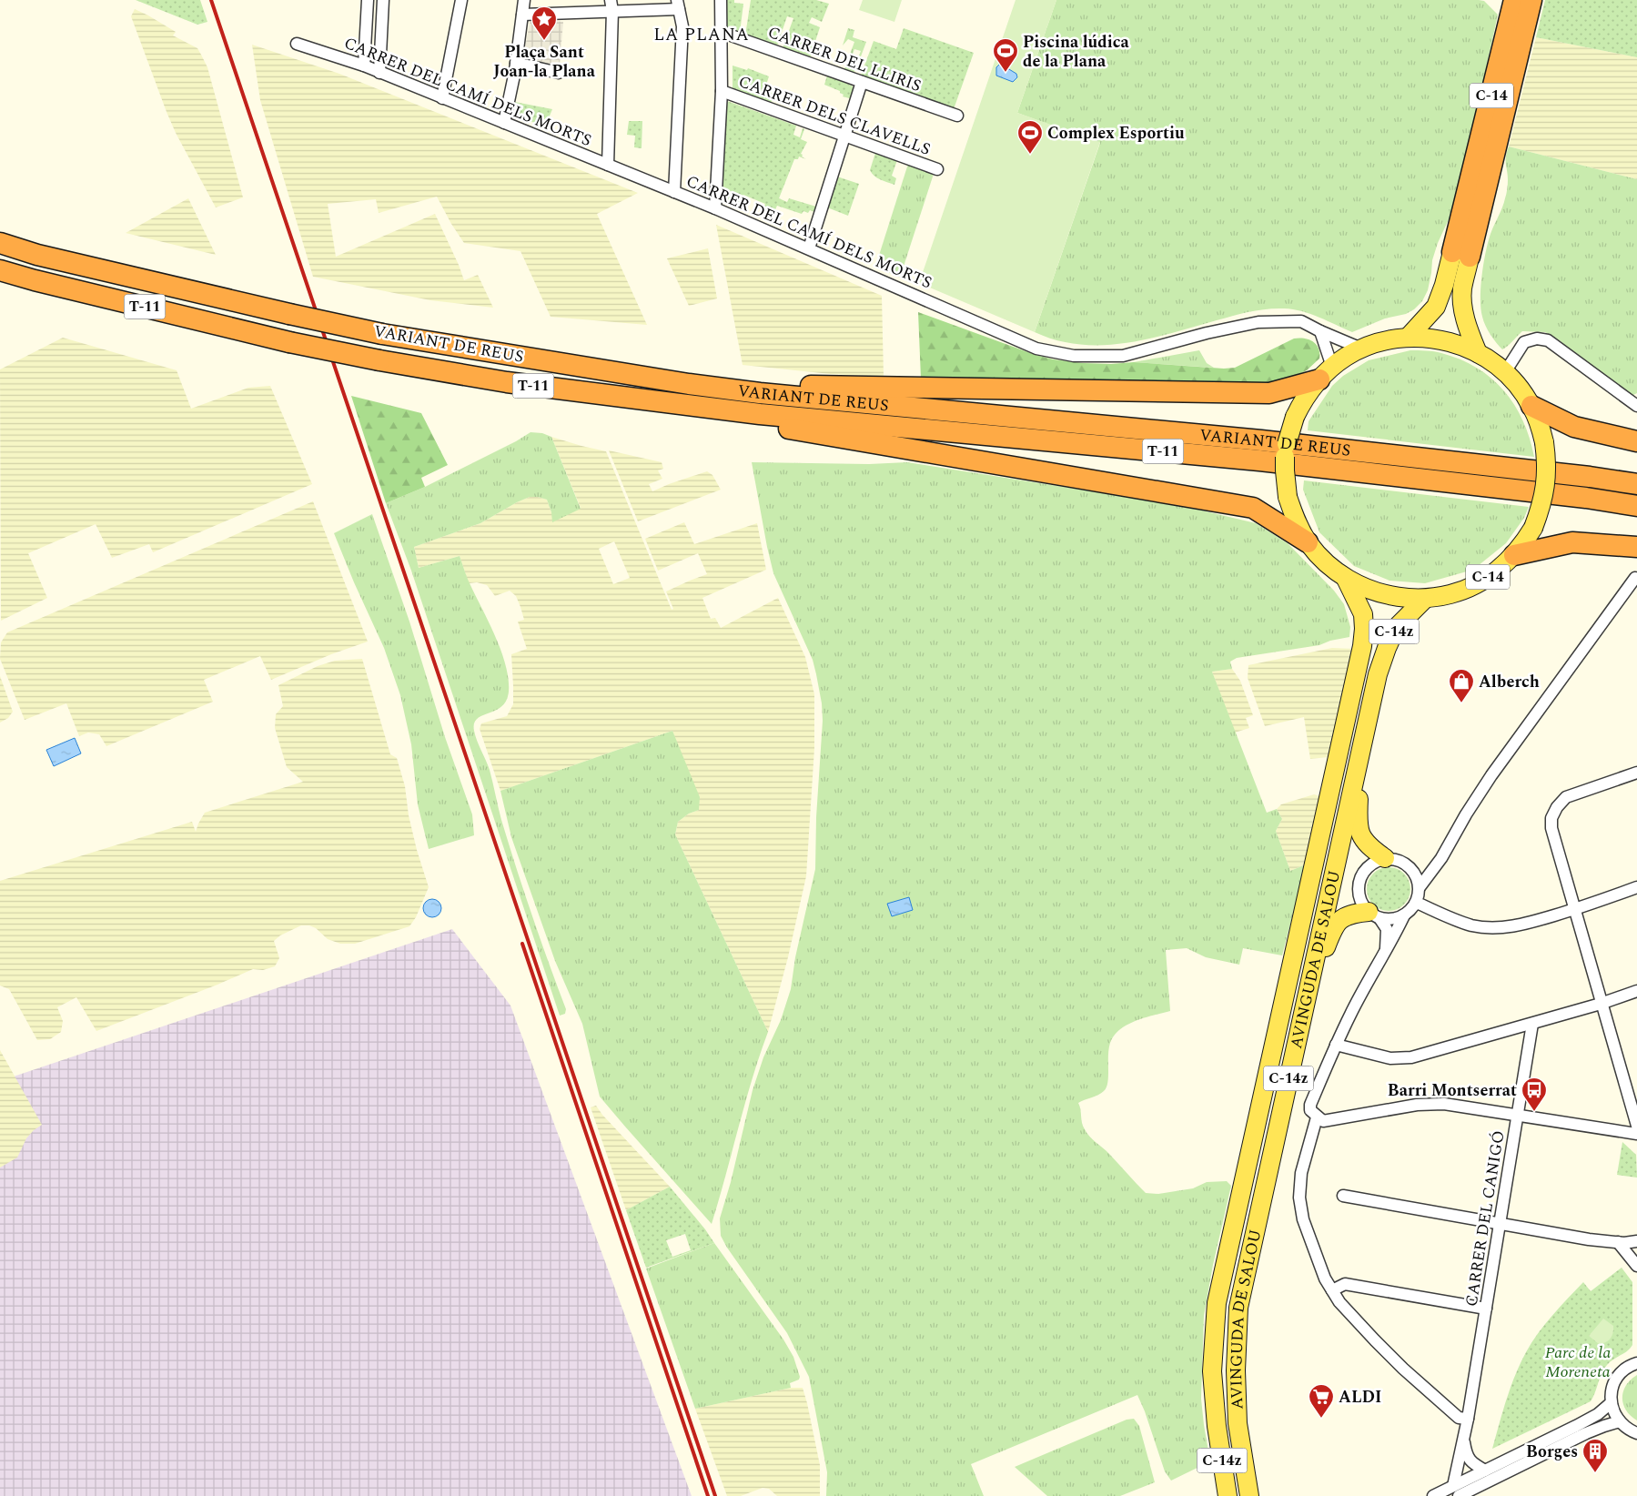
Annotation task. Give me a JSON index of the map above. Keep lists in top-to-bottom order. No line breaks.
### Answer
{"streets":{"highway":["C-14","T-11","VARIANT DE REUS"],"main road":["C-14z","AVINGUDA DE SALOU"],"street":["CARRER DEL LLIRIS","CARRER DEL CAMÍ DELS MORTS","CARRER DELS CLAVELLS","CARRER DEL CANIGÓ"]},"crossings":[["CARRER DEL CAMÍ DELS MORTS","C-14"],["C-14","AVINGUDA DE SALOU"]],"districts":["LA PLANA"],"parks":["Parc de la Moreneta"],"places":{"place":["Plaça Sant Joan-la Plana"],"sports":["Piscina lúdica de la Plana","Complex Esportiu"],"shop":["Alberch"],"bus stop":["Barri Montserrat"],"supermarket":["ALDI"],"building":["Borges"]}}
